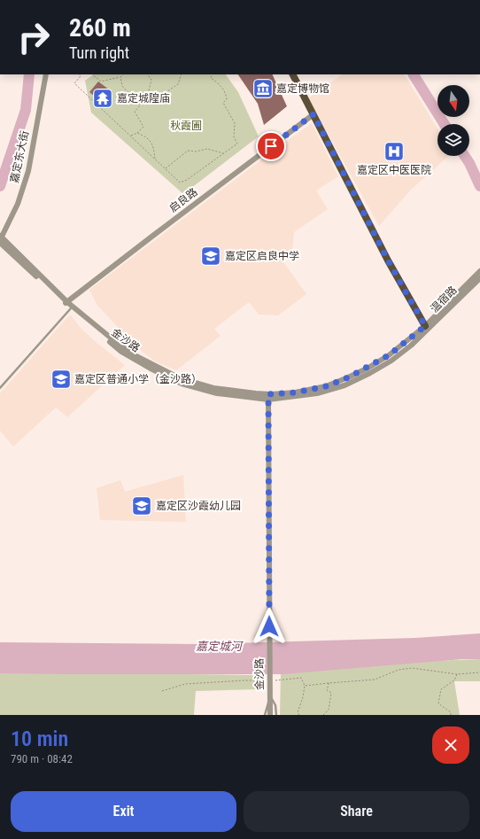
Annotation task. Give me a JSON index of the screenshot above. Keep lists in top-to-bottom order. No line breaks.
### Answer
{"streets":{"street":["嘉定东大街","启良路","温宿路","金沙路"]},"crossings":[["嘉定东大街","金沙路"],["启良路","金沙路"],["温宿路","金沙路"]],"water":["嘉定城河"],"parks":["秋霞圃"],"places":{"museum":["嘉定博物馆"],"temple":["嘉定城隍庙"],"hospital":["嘉定区中医医院"],"school or university":["嘉定区启良中学","嘉定区普通小学（金沙路）","嘉定区沙霞幼儿园"]},"north":"bottom","page":{"turn":["260 m","Turn right"],"heading":["10 min","790 m · 08:42"],"buttons":["Exit","Share"]}}
